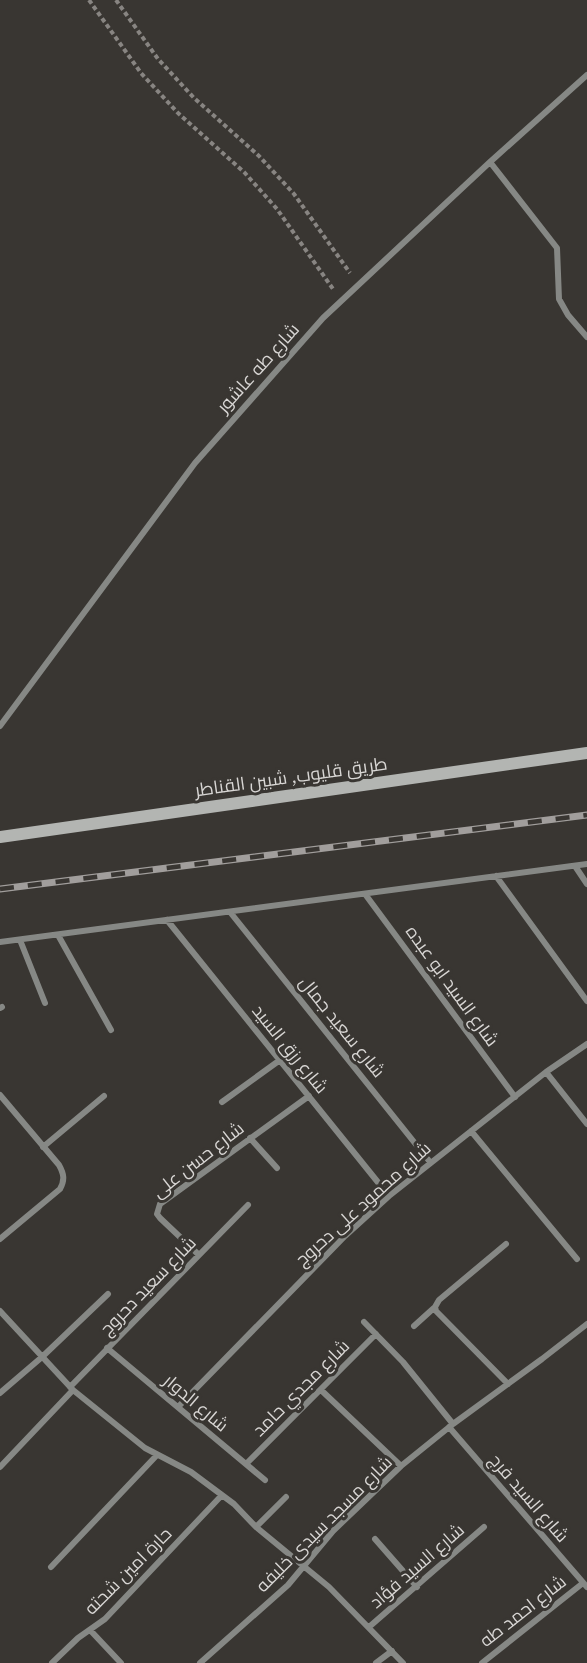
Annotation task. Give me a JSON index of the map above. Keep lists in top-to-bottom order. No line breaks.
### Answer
{"streets":{"main road":["طريق قليوب, شبين القناطر"],"street":["شارع طه عاشور","شارع السيد ابو عبده","شارع سعيد جمال","شارع رزق السيد","شارع حسن على","شارع محمود على دحروج","شارع سعيد دحروج","شارع مجدي حامد","شارع الدوار","شارع السيد فرج","شارع مسجد سيدى خليفه","شارع السيد فؤاد","حارة امين شحته","شارع احمد طه"]},"crossings":[["شارع السيد ابو عبده","شارع محمود على دحروج"],["شارع سعيد جمال","شارع محمود على دحروج"],["شارع رزق السيد","شارع حسن على"],["شارع رزق السيد","شارع محمود على دحروج"],["شارع حسن على","شارع سعيد دحروج"],["شارع محمود على دحروج","شارع الدوار"],["شارع سعيد دحروج","شارع الدوار"],["شارع مجدي حامد","شارع الدوار"],["شارع مجدي حامد","شارع السيد فرج"],["شارع السيد فرج","شارع مسجد سيدى خليفه"],["شارع السيد فرج","شارع احمد طه"]]}
